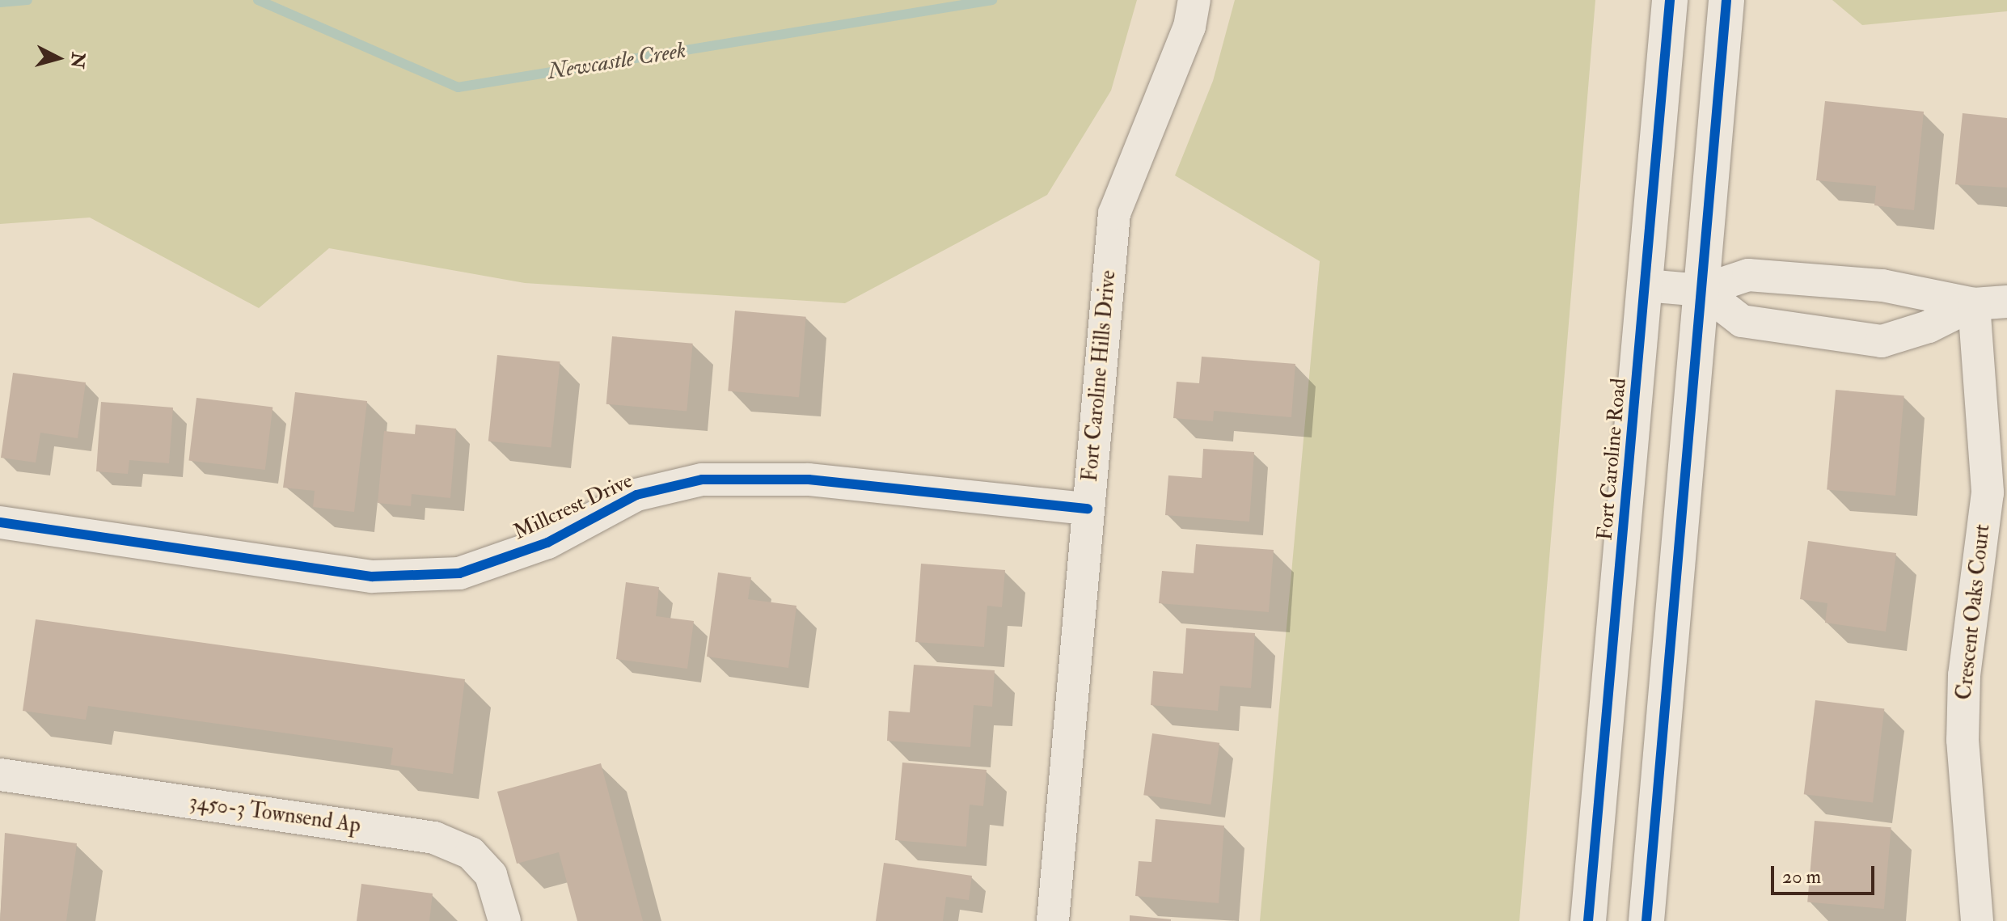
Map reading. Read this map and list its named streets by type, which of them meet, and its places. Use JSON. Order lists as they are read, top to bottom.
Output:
{
  "streets": {
    "street": [
      "Fort Caroline Hills Drive",
      "Fort Caroline Road",
      "Millcrest Drive",
      "Crescent Oaks Court",
      "3450-3 Townsend Ap"
    ]
  },
  "crossings": [
    ["Fort Caroline Hills Drive", "Millcrest Drive"]
  ],
  "water": ["Newcastle Creek"],
  "scale_bar": "20 m",
  "north": "right"
}
